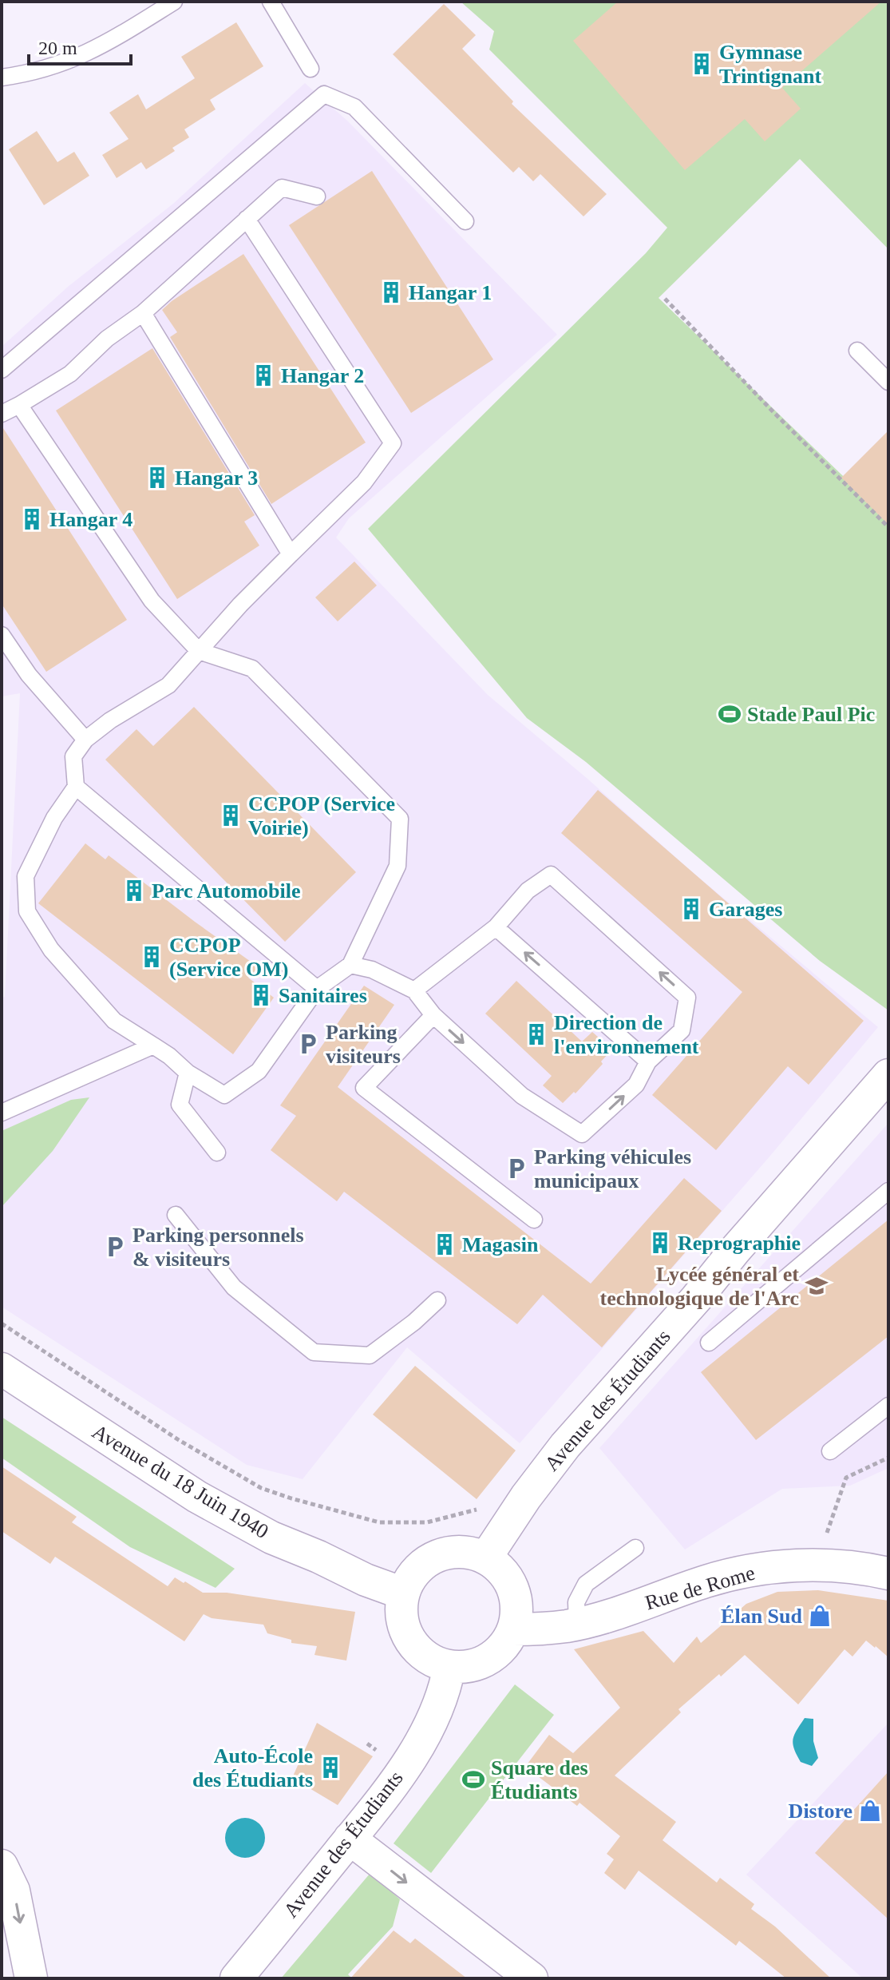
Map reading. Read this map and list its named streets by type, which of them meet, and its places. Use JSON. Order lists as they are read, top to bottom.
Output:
{
  "streets": {
    "street": ["Avenue des Étudiants", "Avenue du 18 Juin 1940", "Rue de Rome"]
  },
  "crossings": [
    ["Avenue des Étudiants", "Avenue du 18 Juin 1940"],
    ["Avenue des Étudiants", "Rue de Rome"],
    ["Avenue du 18 Juin 1940", "Rue de Rome"]
  ],
  "places": {
    "building": [
      "Gymnase Trintignant",
      "Hangar 1",
      "Hangar 2",
      "Hangar 3",
      "Hangar 4",
      "CCPOP (Service Voirie)",
      "Parc Automobile",
      "Garages",
      "CCPOP (Service OM)",
      "Sanitaires",
      "Direction de l'environnement",
      "Reprographie",
      "Magasin",
      "Auto-École des Étudiants"
    ],
    "sports": ["Stade Paul Pic", "Square des Étudiants"],
    "parking": ["Parking visiteurs", "Parking véhicules municipaux", "Parking personnels & visiteurs"],
    "school or university": ["Lycée général et technologique de l'Arc"],
    "shop": ["Élan Sud", "Distore"]
  },
  "scale_bar": "20 m"
}
